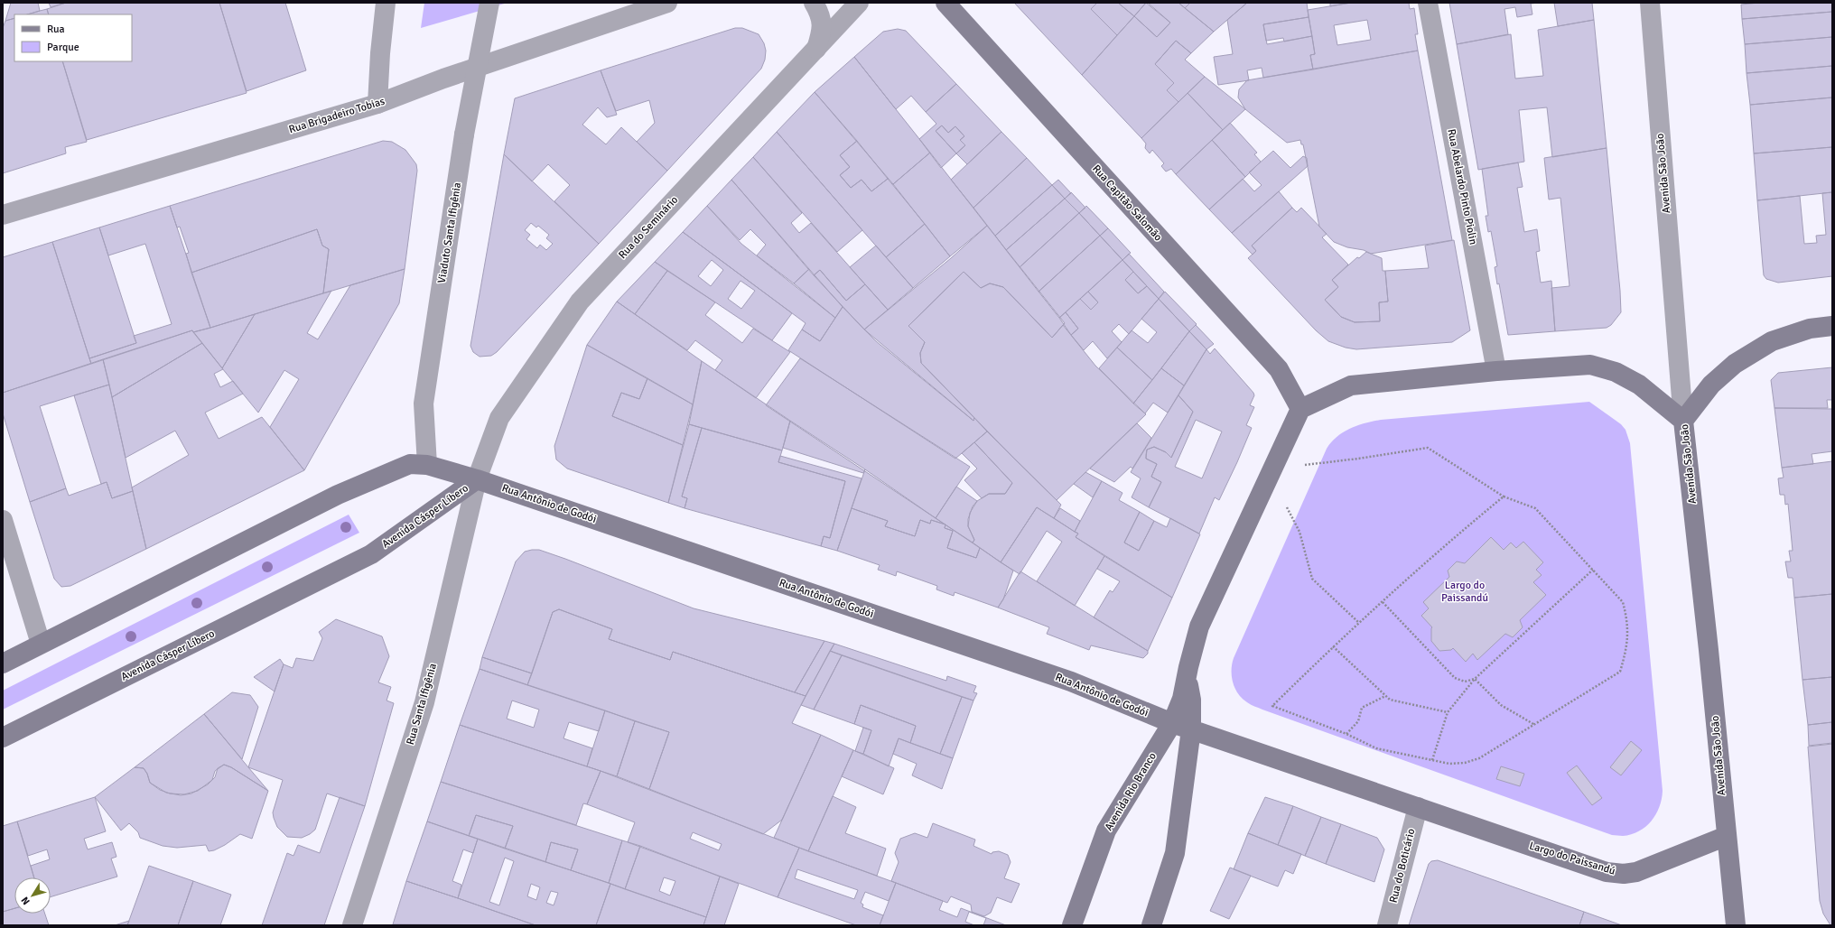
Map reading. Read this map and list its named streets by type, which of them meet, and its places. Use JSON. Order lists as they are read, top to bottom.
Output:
{
  "streets": {
    "main road": [
      "Avenida São João",
      "Rua Capitão Salomão",
      "Rua Antônio de Godói",
      "Avenida Cásper Líbero",
      "Avenida Rio Branco",
      "Largo do Paissandú"
    ],
    "street": [
      "Rua Brigadeiro Tobias",
      "Rua Abelardo Pinto Piolin",
      "Rua do Seminário",
      "Viaduto Santa Ifigênia",
      "Rua Santa Ifigênia",
      "Rua do Boticário"
    ]
  },
  "crossings": [
    ["Avenida São João", "Largo do Paissandú"],
    ["Rua do Seminário", "Rua Antônio de Godói"],
    ["Rua do Seminário", "Avenida Cásper Líbero"],
    ["Rua do Seminário", "Rua Santa Ifigênia"],
    ["Viaduto Santa Ifigênia", "Avenida Cásper Líbero"],
    ["Rua Antônio de Godói", "Avenida Cásper Líbero"],
    ["Rua Antônio de Godói", "Rua Santa Ifigênia"],
    ["Rua Antônio de Godói", "Avenida Rio Branco"],
    ["Rua Antônio de Godói", "Largo do Paissandú"],
    ["Avenida Cásper Líbero", "Rua Santa Ifigênia"],
    ["Avenida Rio Branco", "Largo do Paissandú"],
    ["Largo do Paissandú", "Rua do Boticário"]
  ],
  "parks": ["Largo do Paissandú"],
  "legend": ["Rua", "Parque"],
  "north": "bottom left"
}
